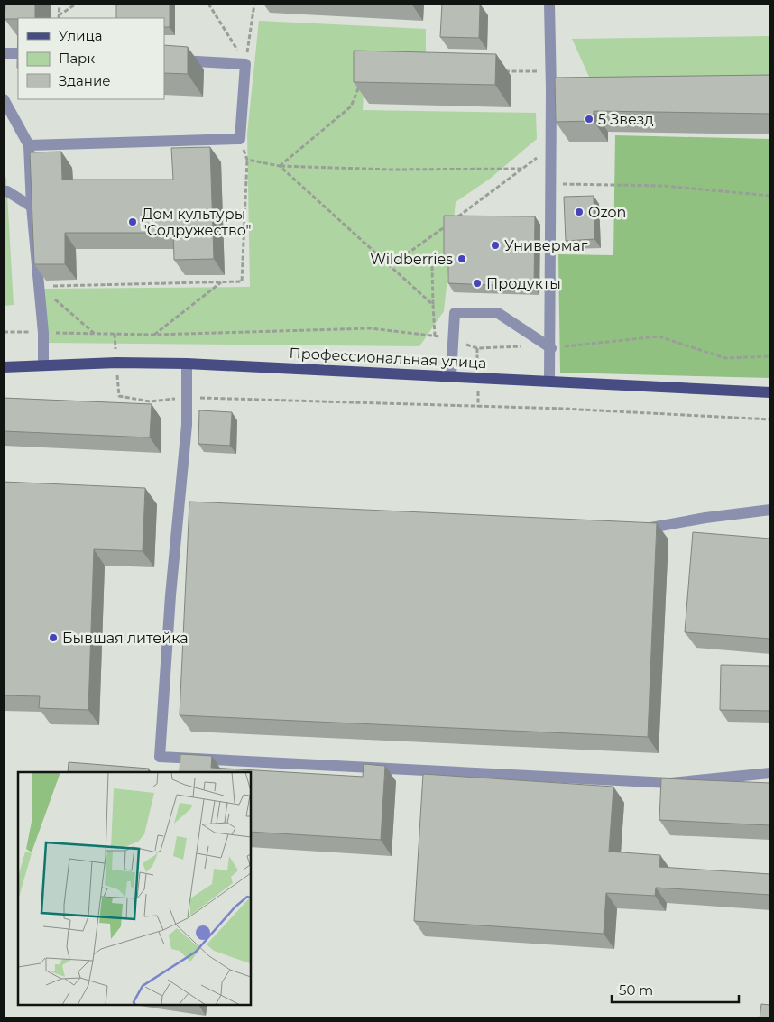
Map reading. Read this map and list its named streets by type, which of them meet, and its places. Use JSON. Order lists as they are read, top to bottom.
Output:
{
  "streets": {
    "main road": ["Профессиональная улица"]
  },
  "places": [
    "5 Звезд",
    "Ozon",
    "Дом культуры \"Содружество\"",
    "Универмаг",
    "Wildberries",
    "Продукты",
    "Бывшая литейка"
  ],
  "legend": ["Улица", "Парк", "Здание"],
  "scale_bar": "50 m"
}
